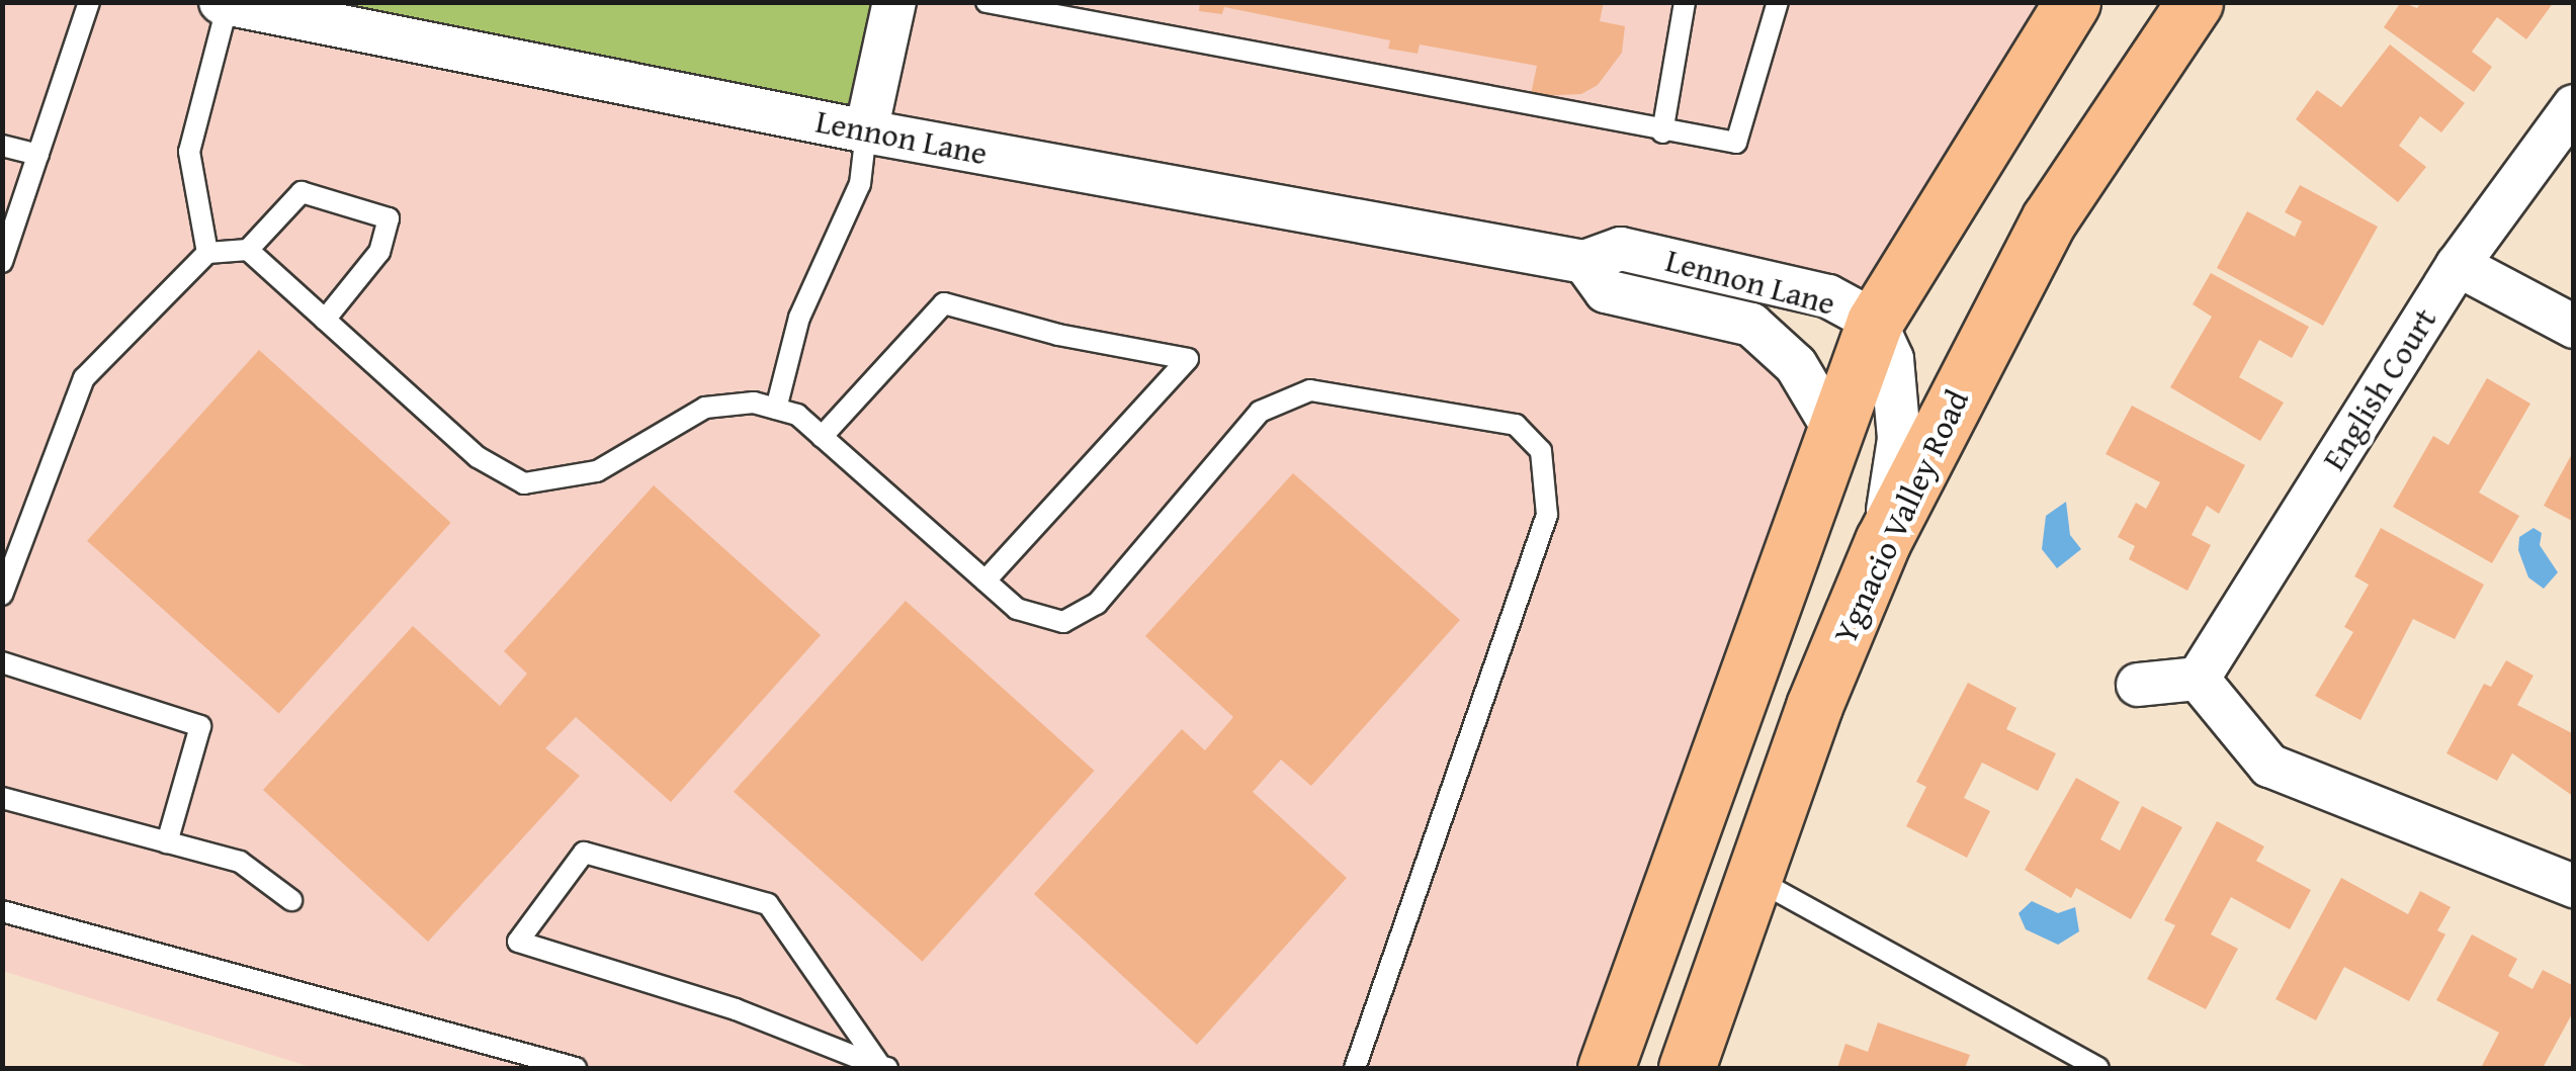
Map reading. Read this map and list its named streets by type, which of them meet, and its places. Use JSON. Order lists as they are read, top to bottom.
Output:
{
  "streets": {
    "highway": ["Ygnacio Valley Road"],
    "street": ["Lennon Lane", "English Court"]
  },
  "crossings": [
    ["Lennon Lane", "Ygnacio Valley Road"]
  ]
}
